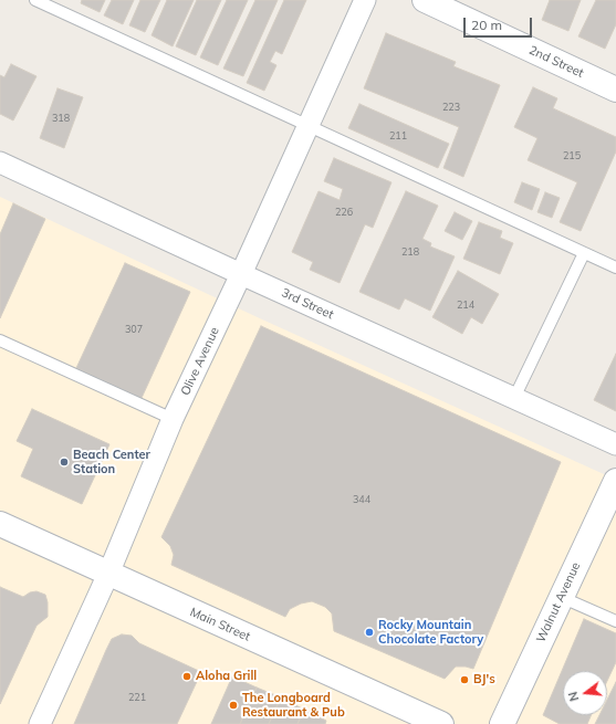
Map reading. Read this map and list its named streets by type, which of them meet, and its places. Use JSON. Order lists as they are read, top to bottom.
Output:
{
  "streets": {
    "street": [
      "2nd Street",
      "3rd Street",
      "Olive Avenue",
      "Walnut Avenue",
      "Main Street"
    ]
  },
  "crossings": [
    ["3rd Street", "Olive Avenue"],
    ["Olive Avenue", "Main Street"]
  ],
  "places": [
    "Beach Center Station",
    "Rocky Mountain Chocolate Factory",
    "Aloha Grill",
    "BJ's",
    "The Longboard Restaurant & Pub"
  ],
  "house_numbers": [
    "223",
    "318",
    "211",
    "215",
    "226",
    "218",
    "214",
    "307",
    "344",
    "221"
  ],
  "scale_bar": "20 m",
  "north": "left"
}
